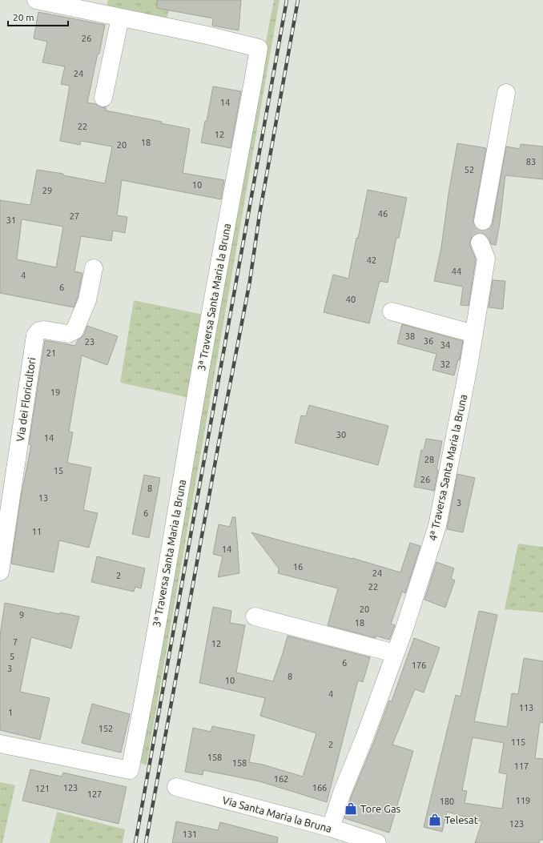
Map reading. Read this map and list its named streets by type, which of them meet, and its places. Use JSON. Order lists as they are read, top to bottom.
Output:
{
  "streets": {
    "street": [
      "3ª Traversa Santa Maria la Bruna",
      "Via dei Floricultori",
      "4ª Traversa Santa Maria la Bruna",
      "Via Santa Maria la Bruna"
    ]
  },
  "crossings": [
    ["4ª Traversa Santa Maria la Bruna", "Via Santa Maria la Bruna"]
  ],
  "places": {
    "shop": ["Tore Gas", "Telesat"]
  },
  "house_numbers": [
    "26",
    "24",
    "14",
    "22",
    "12",
    "18",
    "20",
    "83",
    "52",
    "10",
    "29",
    "46",
    "27",
    "31",
    "42",
    "44",
    "4",
    "6",
    "40",
    "38",
    "36",
    "23",
    "34",
    "21",
    "32",
    "19",
    "30",
    "14",
    "28",
    "15",
    "26",
    "8",
    "13",
    "3",
    "6",
    "11",
    "14",
    "16",
    "24",
    "2",
    "22",
    "20",
    "9",
    "18",
    "7",
    "12",
    "5",
    "6",
    "176",
    "3",
    "8",
    "10",
    "4",
    "113",
    "1",
    "152",
    "115",
    "2",
    "158",
    "158",
    "117",
    "162",
    "123",
    "166",
    "121",
    "127",
    "119",
    "180",
    "123",
    "131"
  ],
  "scale_bar": "20 m"
}
